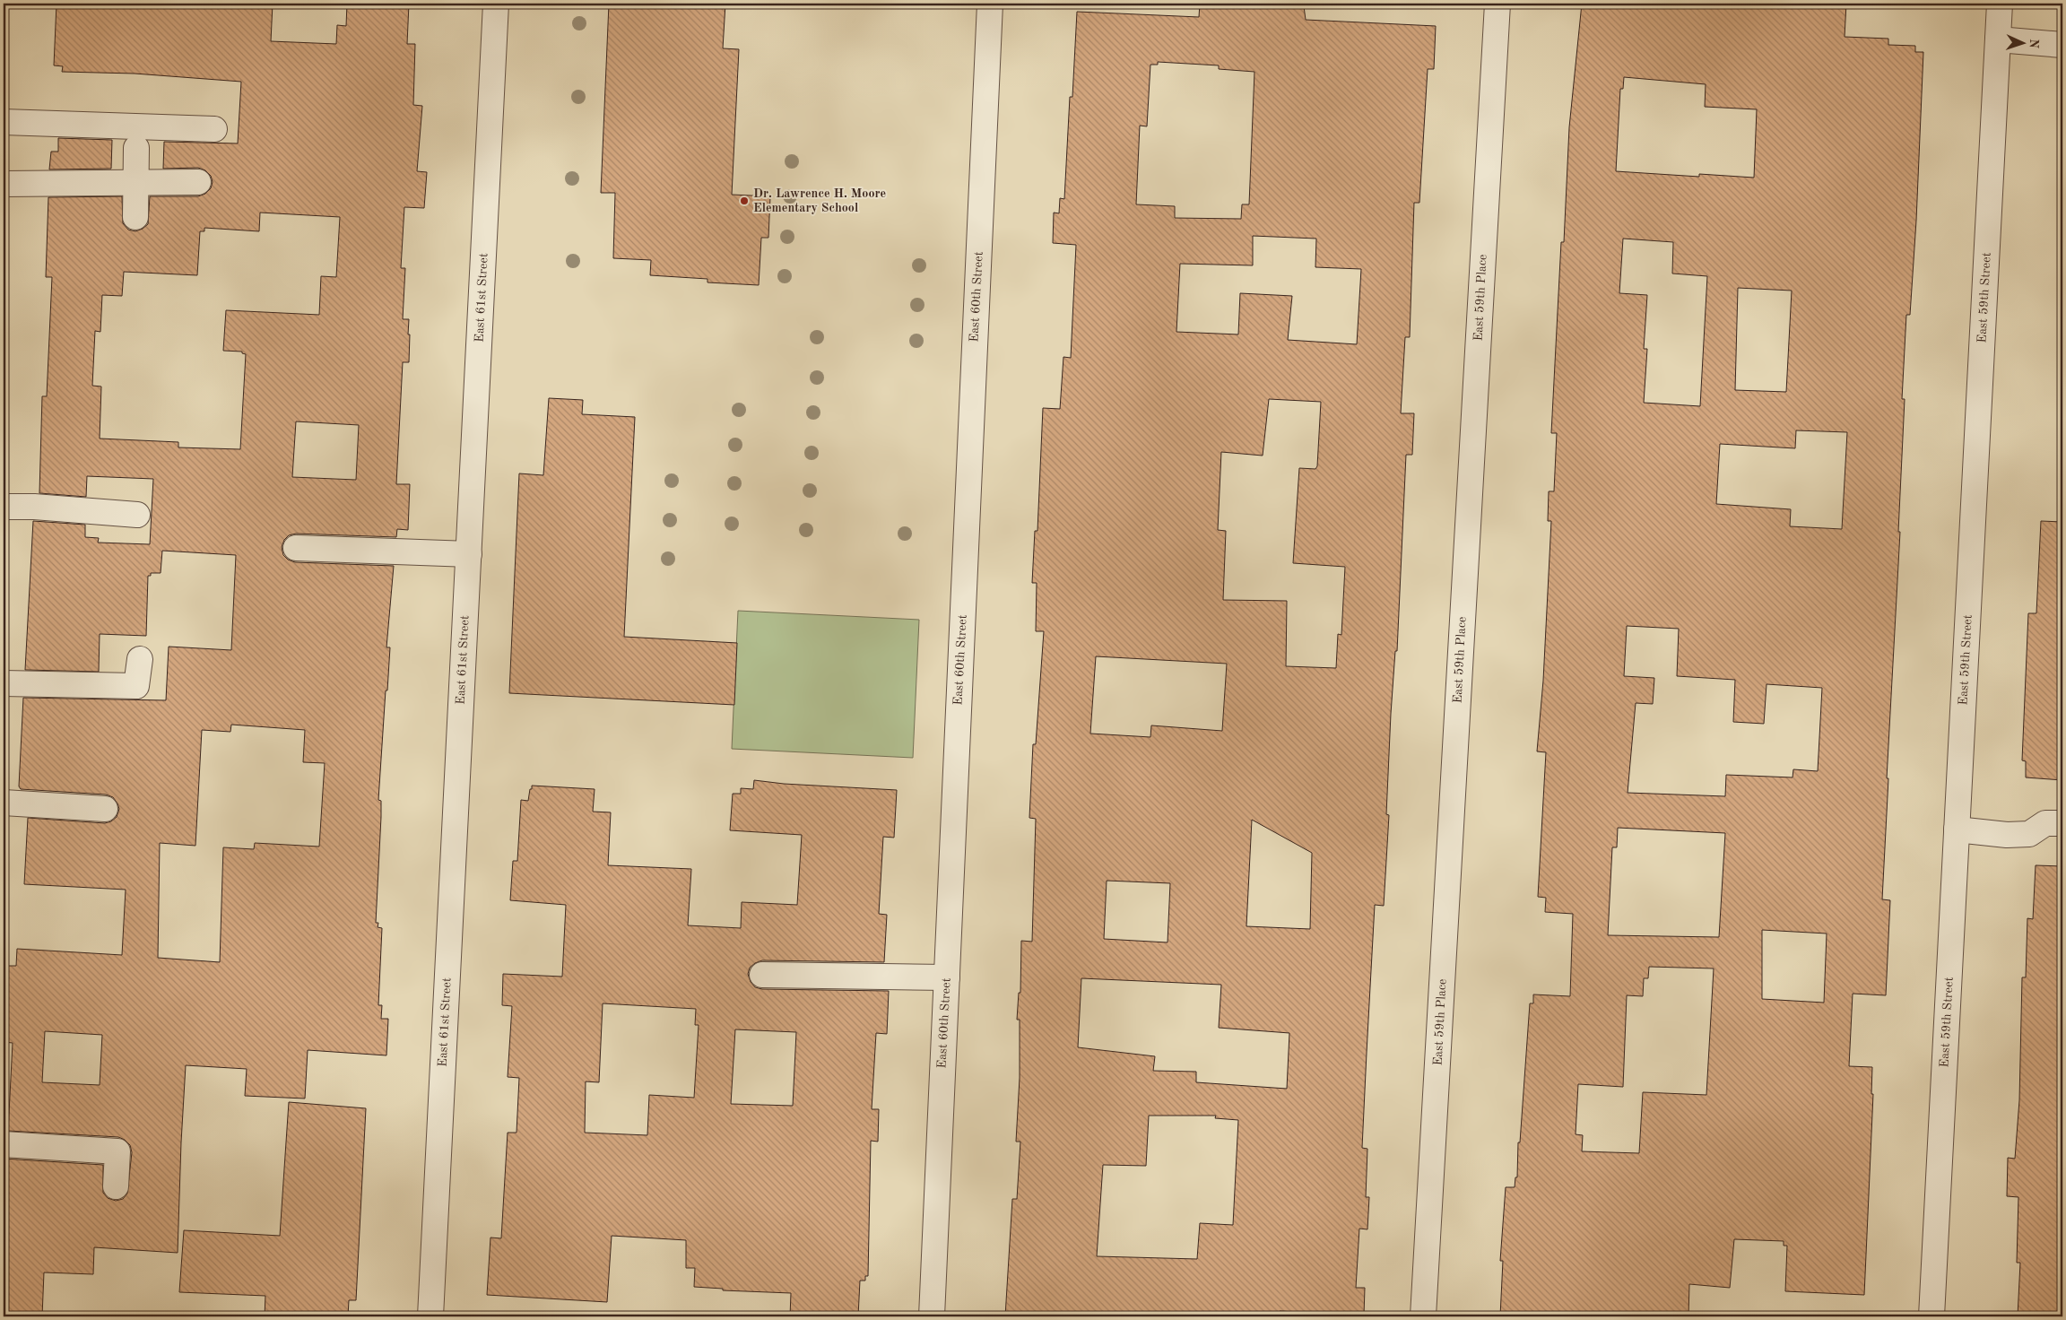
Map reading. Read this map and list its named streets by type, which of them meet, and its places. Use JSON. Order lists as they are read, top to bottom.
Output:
{
  "streets": {
    "street": [
      "East 60th Street",
      "East 61st Street",
      "East 59th Place",
      "East 59th Street"
    ]
  },
  "places": ["Dr. Lawrence H. Moore Elementary School"],
  "north": "right"
}
